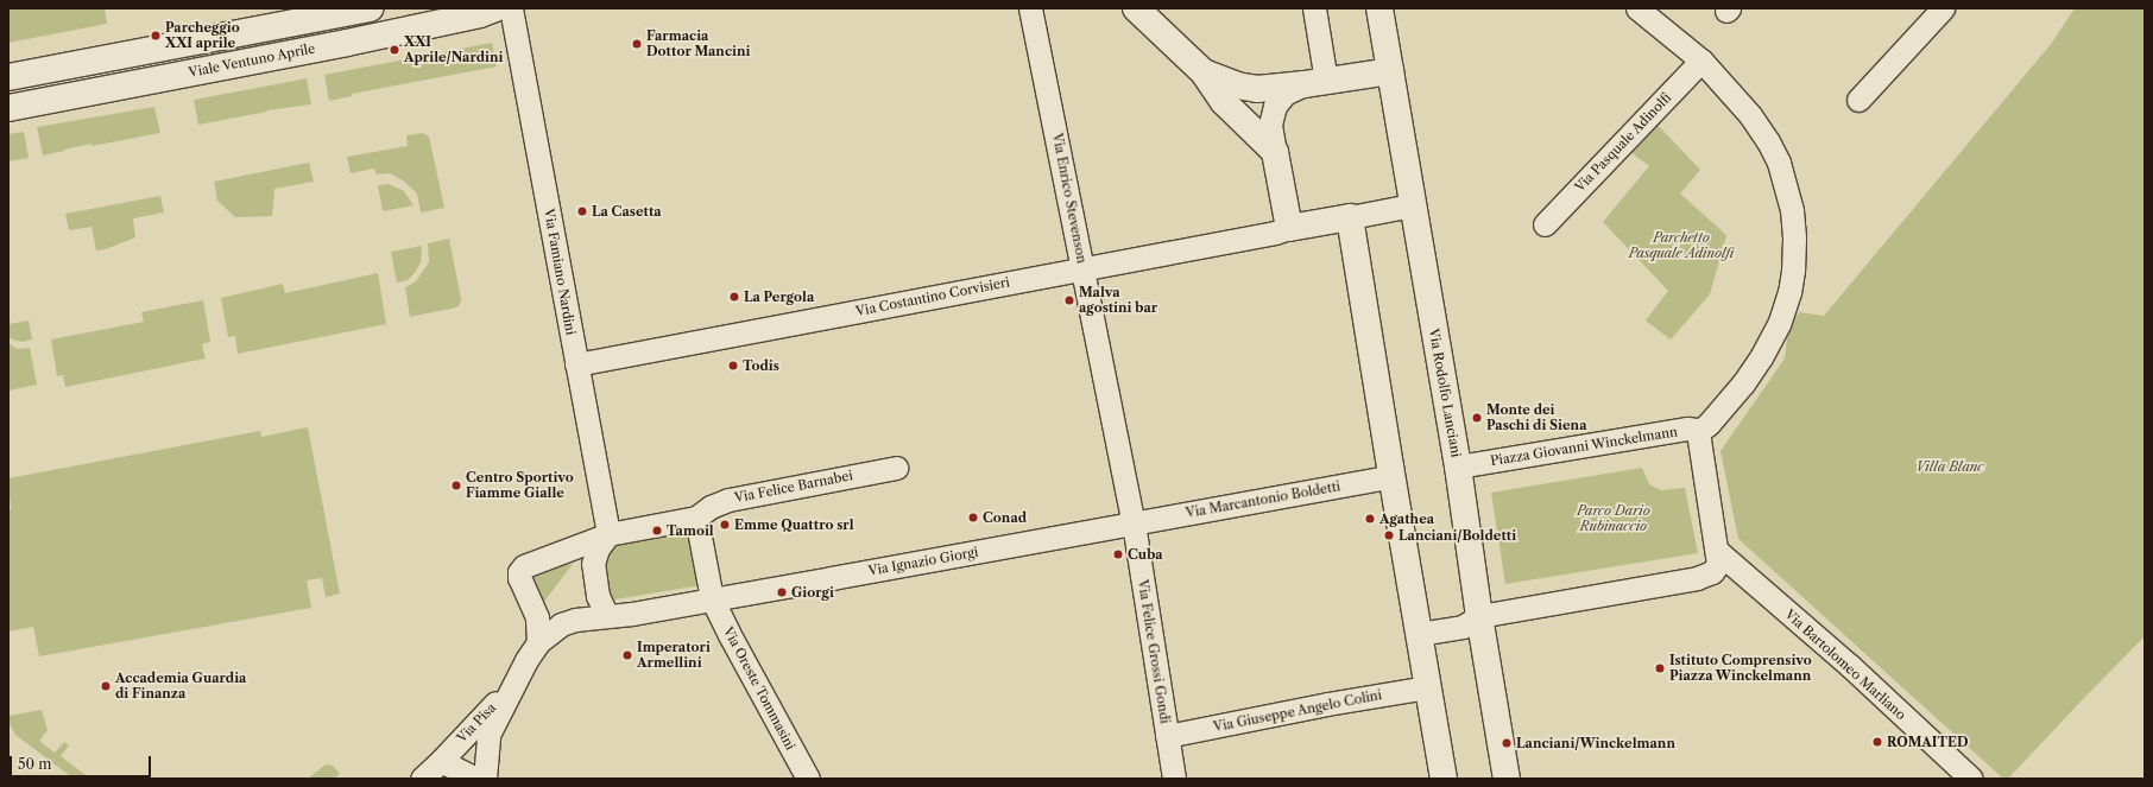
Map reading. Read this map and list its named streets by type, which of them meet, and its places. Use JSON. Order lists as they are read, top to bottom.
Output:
{
  "streets": {
    "street": [
      "Viale Ventuno Aprile",
      "Via Pasquale Adinolfi",
      "Via Enrico Stevenson",
      "Via Famiano Nardini",
      "Via Costantino Corvisieri",
      "Via Rodolfo Lanciani",
      "Piazza Giovanni Winckelmann",
      "Via Felice Barnabei",
      "Via Marcantonio Boldetti",
      "Via Ignazio Giorgi",
      "Via Felice Grossi Gondi",
      "Via Bartolomeo Marliano",
      "Via Oreste Tommasini",
      "Via Giuseppe Angelo Colini",
      "Via Pisa"
    ]
  },
  "crossings": [
    ["Via Enrico Stevenson", "Via Costantino Corvisieri"],
    ["Via Enrico Stevenson", "Via Marcantonio Boldetti"],
    ["Via Enrico Stevenson", "Via Ignazio Giorgi"],
    ["Via Enrico Stevenson", "Via Felice Grossi Gondi"],
    ["Via Famiano Nardini", "Via Costantino Corvisieri"],
    ["Via Rodolfo Lanciani", "Piazza Giovanni Winckelmann"],
    ["Via Felice Barnabei", "Via Oreste Tommasini"],
    ["Via Marcantonio Boldetti", "Via Ignazio Giorgi"],
    ["Via Marcantonio Boldetti", "Via Felice Grossi Gondi"],
    ["Via Ignazio Giorgi", "Via Felice Grossi Gondi"],
    ["Via Ignazio Giorgi", "Via Oreste Tommasini"],
    ["Via Felice Grossi Gondi", "Via Giuseppe Angelo Colini"]
  ],
  "parks": ["Parchetto Pasquale Adinolfi", "Villa Blanc", "Parco Dario Rubinaccio"],
  "places": [
    "Parcheggio XXI aprile",
    "Farmacia Dottor Mancini",
    "XXI Aprile/Nardini",
    "La Casetta",
    "La Pergola",
    "Malva agostini bar",
    "Todis",
    "Monte dei Paschi di Siena",
    "Centro Sportivo Fiamme Gialle",
    "Conad",
    "Agathea",
    "Emme Quattro srl",
    "Tamoil",
    "Lanciani/Boldetti",
    "Cuba",
    "Giorgi",
    "Imperatori Armellini",
    "Istituto Comprensivo Piazza Winckelmann",
    "Accademia Guardia di Finanza",
    "ROMAITED",
    "Lanciani/Winckelmann"
  ],
  "scale_bar": "50 m"
}
